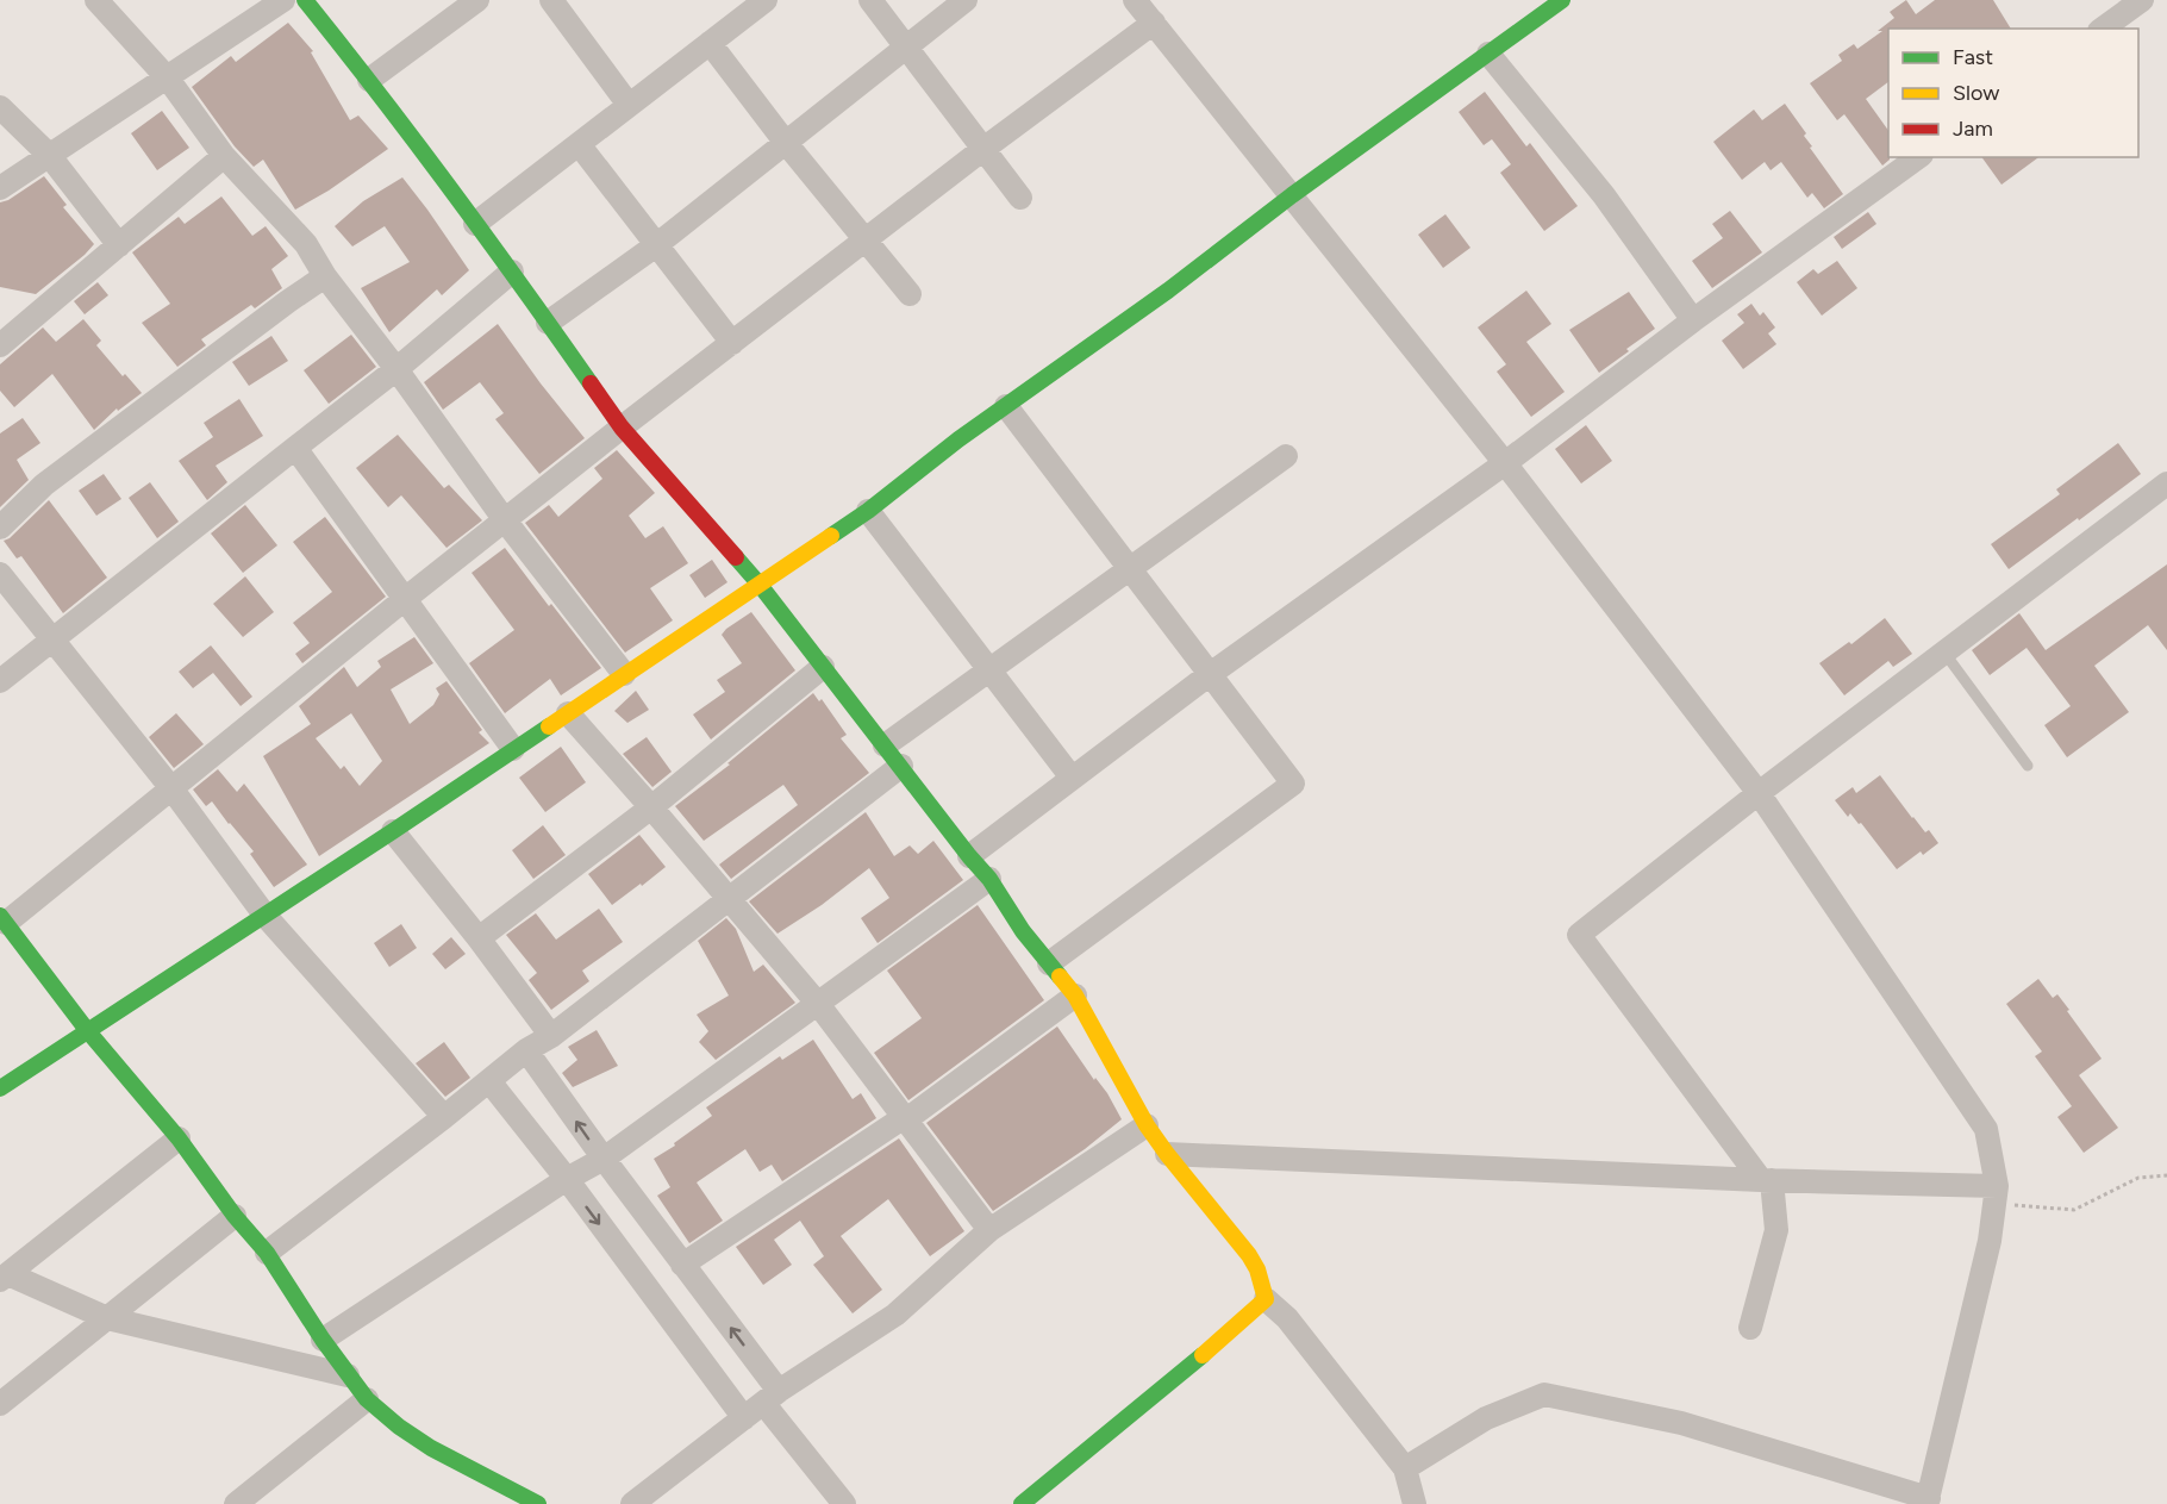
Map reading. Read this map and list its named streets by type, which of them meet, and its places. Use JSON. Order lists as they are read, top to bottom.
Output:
{
  "legend": ["Fast", "Slow", "Jam"]
}
